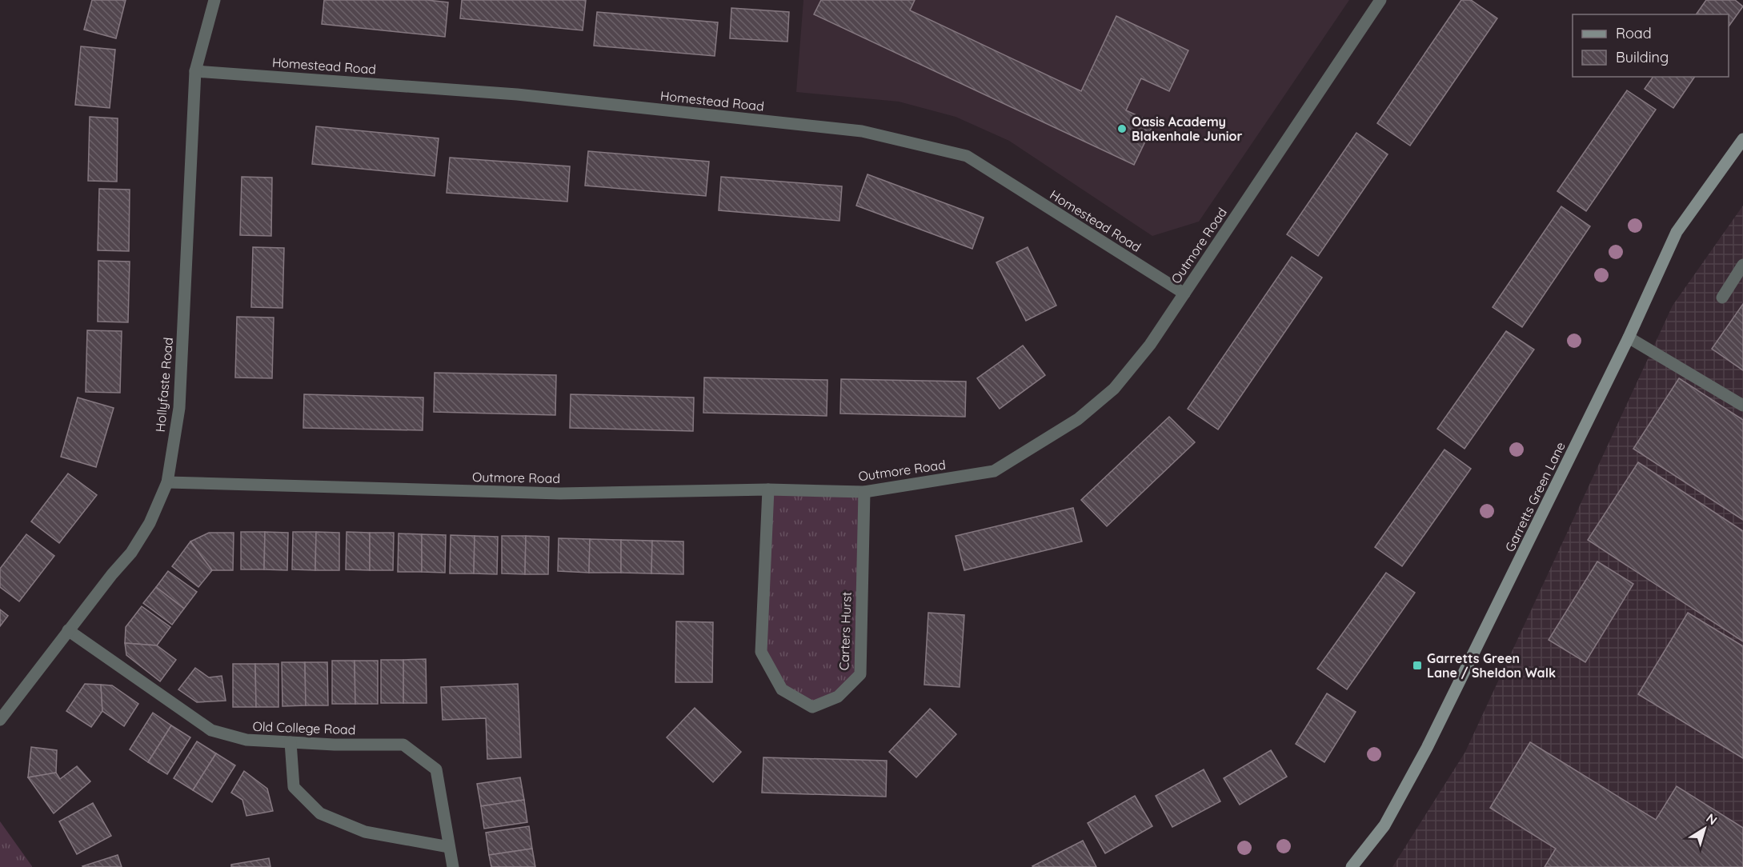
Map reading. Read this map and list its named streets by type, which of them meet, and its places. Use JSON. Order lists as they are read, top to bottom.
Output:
{
  "streets": {
    "street": [
      "Homestead Road",
      "Outmore Road",
      "Hollyfaste Road",
      "Garretts Green Lane",
      "Carters Hurst",
      "Old College Road"
    ]
  },
  "crossings": [
    ["Homestead Road", "Outmore Road"],
    ["Homestead Road", "Hollyfaste Road"],
    ["Outmore Road", "Hollyfaste Road"],
    ["Outmore Road", "Carters Hurst"],
    ["Hollyfaste Road", "Old College Road"]
  ],
  "places": {
    "other": ["Oasis Academy Blakenhale Junior"],
    "transit": ["Garretts Green Lane / Sheldon Walk"]
  },
  "legend": ["Road", "Building"],
  "north": "top right"
}
